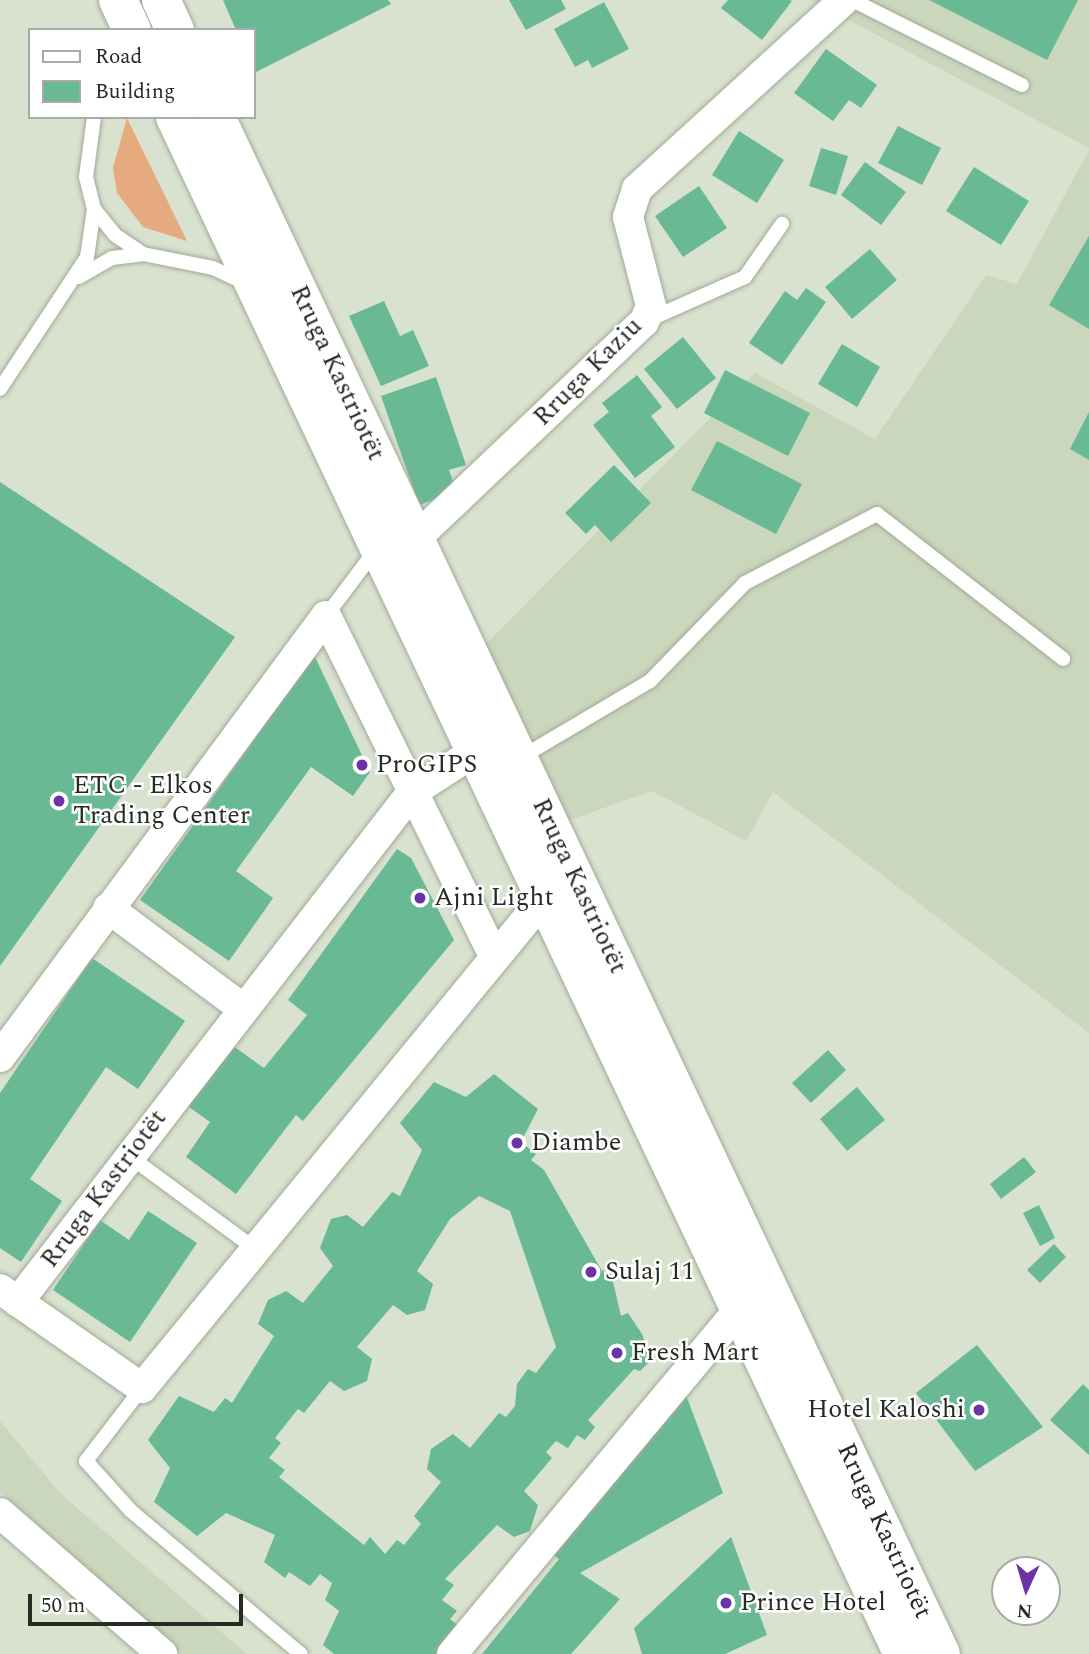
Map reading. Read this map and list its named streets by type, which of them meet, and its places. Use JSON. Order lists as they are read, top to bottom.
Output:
{
  "streets": {
    "main road": ["Rruga Kastriotët"],
    "street": ["Rruga Kaziu"]
  },
  "crossings": [
    ["Rruga Kaziu", "Rruga Kastriotët"]
  ],
  "places": [
    "ProGIPS",
    "ETC - Elkos Trading Center",
    "Ajni Light",
    "Diambe",
    "Sulaj 11",
    "Fresh Mart",
    "Hotel Kaloshi",
    "Prince Hotel"
  ],
  "legend": ["Road", "Building"],
  "scale_bar": "50 m",
  "north": "bottom"
}
